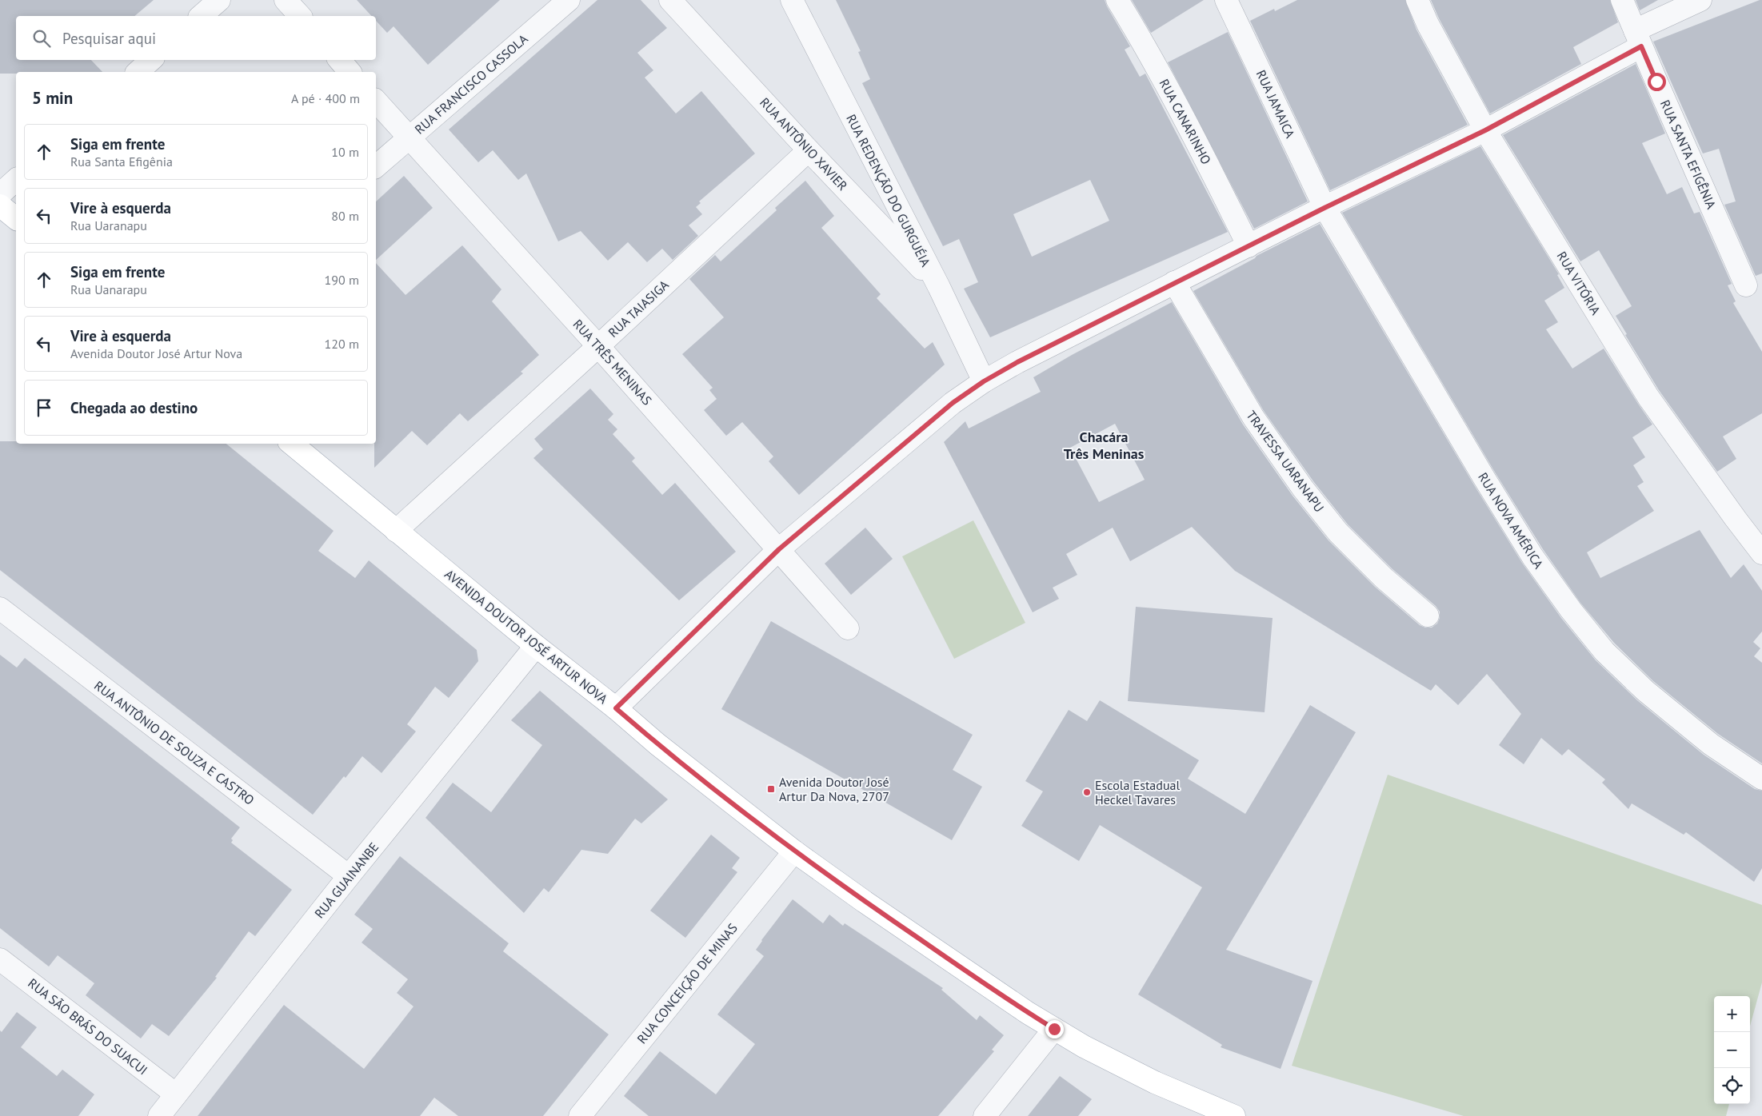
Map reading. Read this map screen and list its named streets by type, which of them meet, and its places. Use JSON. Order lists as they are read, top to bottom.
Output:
{
  "streets": {
    "main road": ["AVENIDA DOUTOR JOSÉ ARTUR NOVA"],
    "street": [
      "RUA FRANCISCO CASSOLA",
      "RUA JAMAICA",
      "RUA CANARINHO",
      "RUA ANTÔNIO XAVIER",
      "RUA SANTA EFIGÊNIA",
      "RUA REDENÇÃO DO GURGUÉIA",
      "RUA VITÓRIA",
      "RUA TAIASIGA",
      "RUA TRÊS MENINAS",
      "TRAVESSA UARANAPU",
      "RUA NOVA AMÉRICA",
      "RUA ANTÔNIO DE SOUZA E CASTRO",
      "RUA GUAINANBE",
      "RUA CONCEIÇÃO DE MINAS",
      "RUA SÃO BRÁS DO SUACUI"
    ]
  },
  "crossings": [
    ["RUA FRANCISCO CASSOLA", "RUA TRÊS MENINAS"],
    ["RUA JAMAICA", "RUA NOVA AMÉRICA"],
    ["RUA ANTÔNIO XAVIER", "RUA REDENÇÃO DO GURGUÉIA"],
    ["RUA ANTÔNIO XAVIER", "RUA TAIASIGA"],
    ["RUA TAIASIGA", "RUA TRÊS MENINAS"],
    ["RUA TAIASIGA", "AVENIDA DOUTOR JOSÉ ARTUR NOVA"],
    ["AVENIDA DOUTOR JOSÉ ARTUR NOVA", "RUA GUAINANBE"],
    ["AVENIDA DOUTOR JOSÉ ARTUR NOVA", "RUA CONCEIÇÃO DE MINAS"],
    ["RUA ANTÔNIO DE SOUZA E CASTRO", "RUA GUAINANBE"],
    ["RUA GUAINANBE", "RUA SÃO BRÁS DO SUACUI"]
  ],
  "districts": ["Chacára Três Meninas"],
  "places": {
    "transit": ["Avenida Doutor José Artur Da Nova, 2707"],
    "other": ["Escola Estadual Heckel Tavares"]
  },
  "page": {
    "search": "Pesquisar aqui",
    "heading": ["5 min", "A pé · 400 m"],
    "list": [
      ["Siga em frente", "Rua Santa Efigênia", "10 m"],
      ["Vire à esquerda", "Rua Uaranapu", "80 m"],
      ["Siga em frente", "Rua Uanarapu", "190 m"],
      ["Vire à esquerda", "Avenida Doutor José Artur Nova", "120 m"],
      "Chegada ao destino"
    ],
    "map_buttons": ["+", "−"]
  }
}
